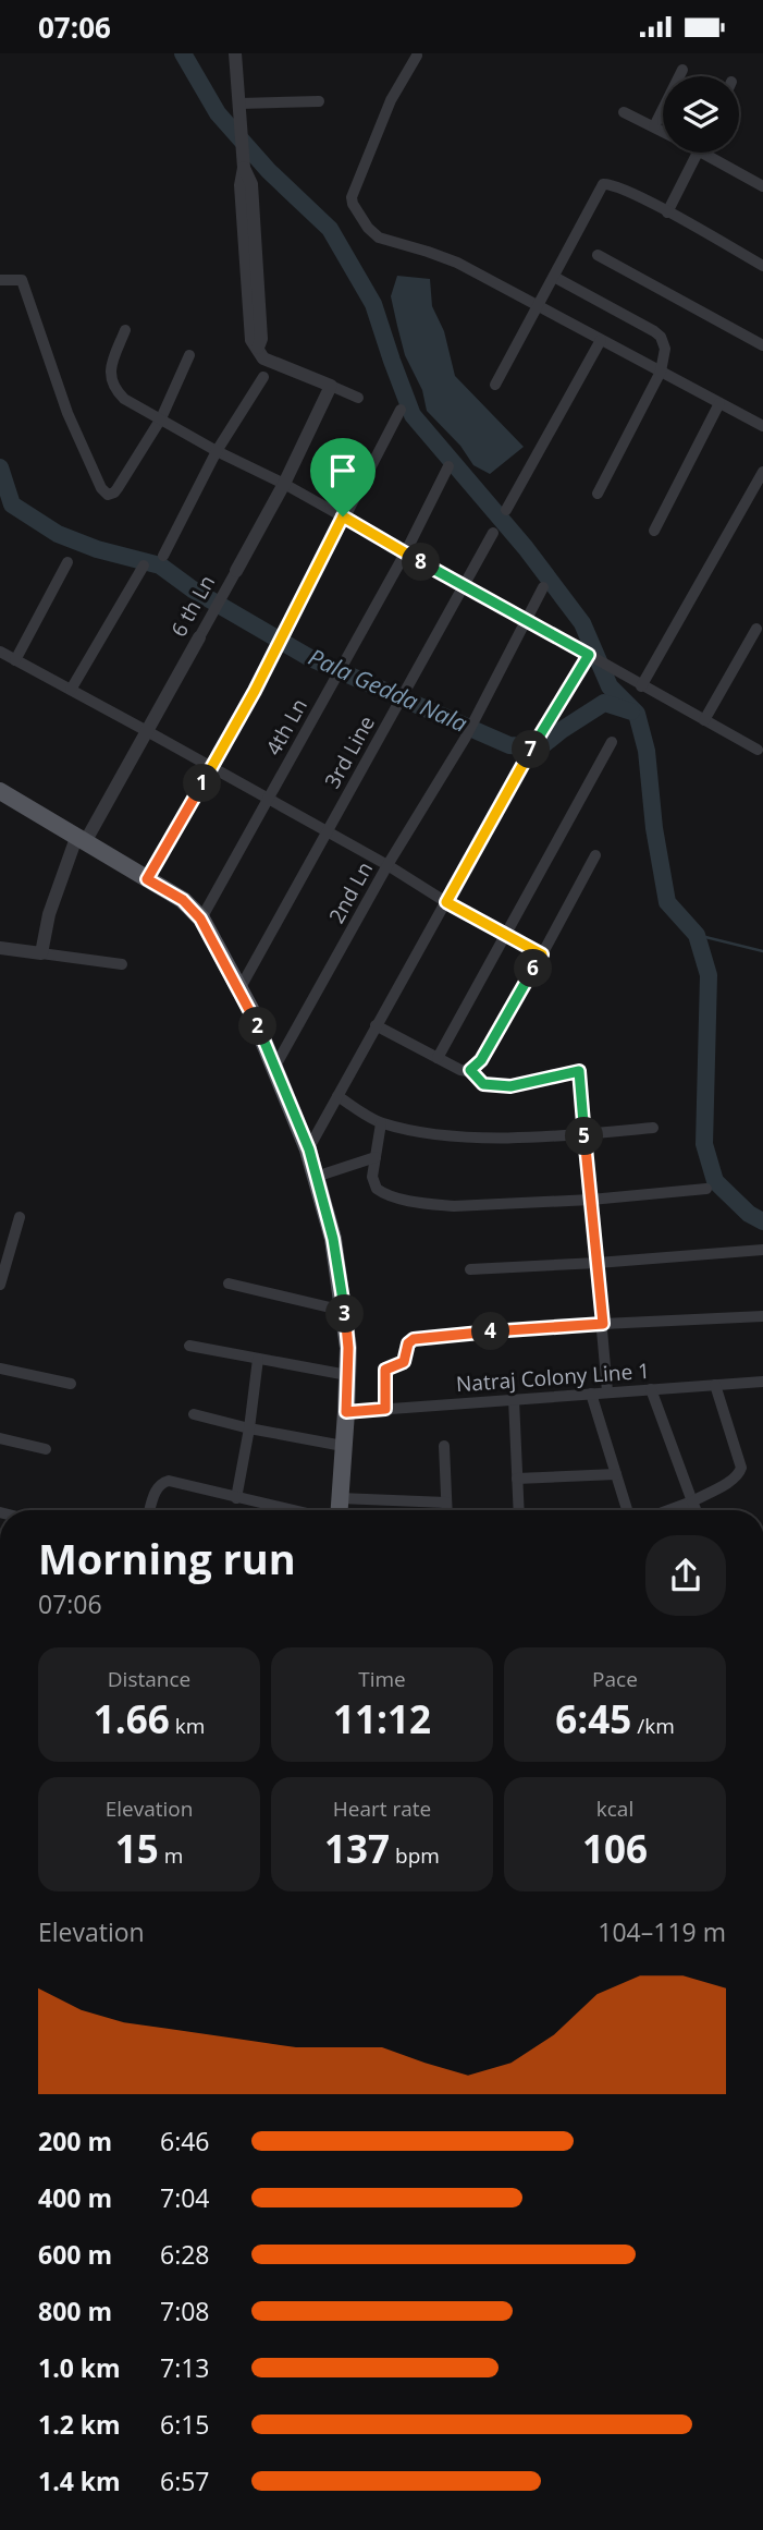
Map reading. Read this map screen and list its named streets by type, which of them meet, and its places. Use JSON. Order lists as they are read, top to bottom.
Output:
{
  "streets": {
    "street": [
      "6 th Ln",
      "4th Ln",
      "3rd Line",
      "2nd Ln",
      "Natraj Colony Line 1"
    ]
  },
  "water": ["Pala Gedda Nala"],
  "page": {
    "status": "07:06",
    "pins": [
      "8",
      "7",
      "1",
      "6",
      "2",
      "5",
      "3",
      "4"
    ],
    "heading": ["Morning run", "07:06"],
    "stats": [
      ["Distance", "1.66 km"],
      ["Time", "11:12"],
      ["Pace", "6:45 /km"],
      ["Elevation", "15 m"],
      ["Heart rate", "137 bpm"],
      ["kcal", "106"]
    ],
    "chart": ["Elevation", "104–119 m"],
    "list": [
      {
        "name": "200 m",
        "note": "6:46"
      },
      {
        "name": "400 m",
        "note": "7:04"
      },
      {
        "name": "600 m",
        "note": "6:28"
      },
      {
        "name": "800 m",
        "note": "7:08"
      },
      {
        "name": "1.0 km",
        "note": "7:13"
      },
      {
        "name": "1.2 km",
        "note": "6:15"
      },
      {
        "name": "1.4 km",
        "note": "6:57"
      }
    ]
  }
}
